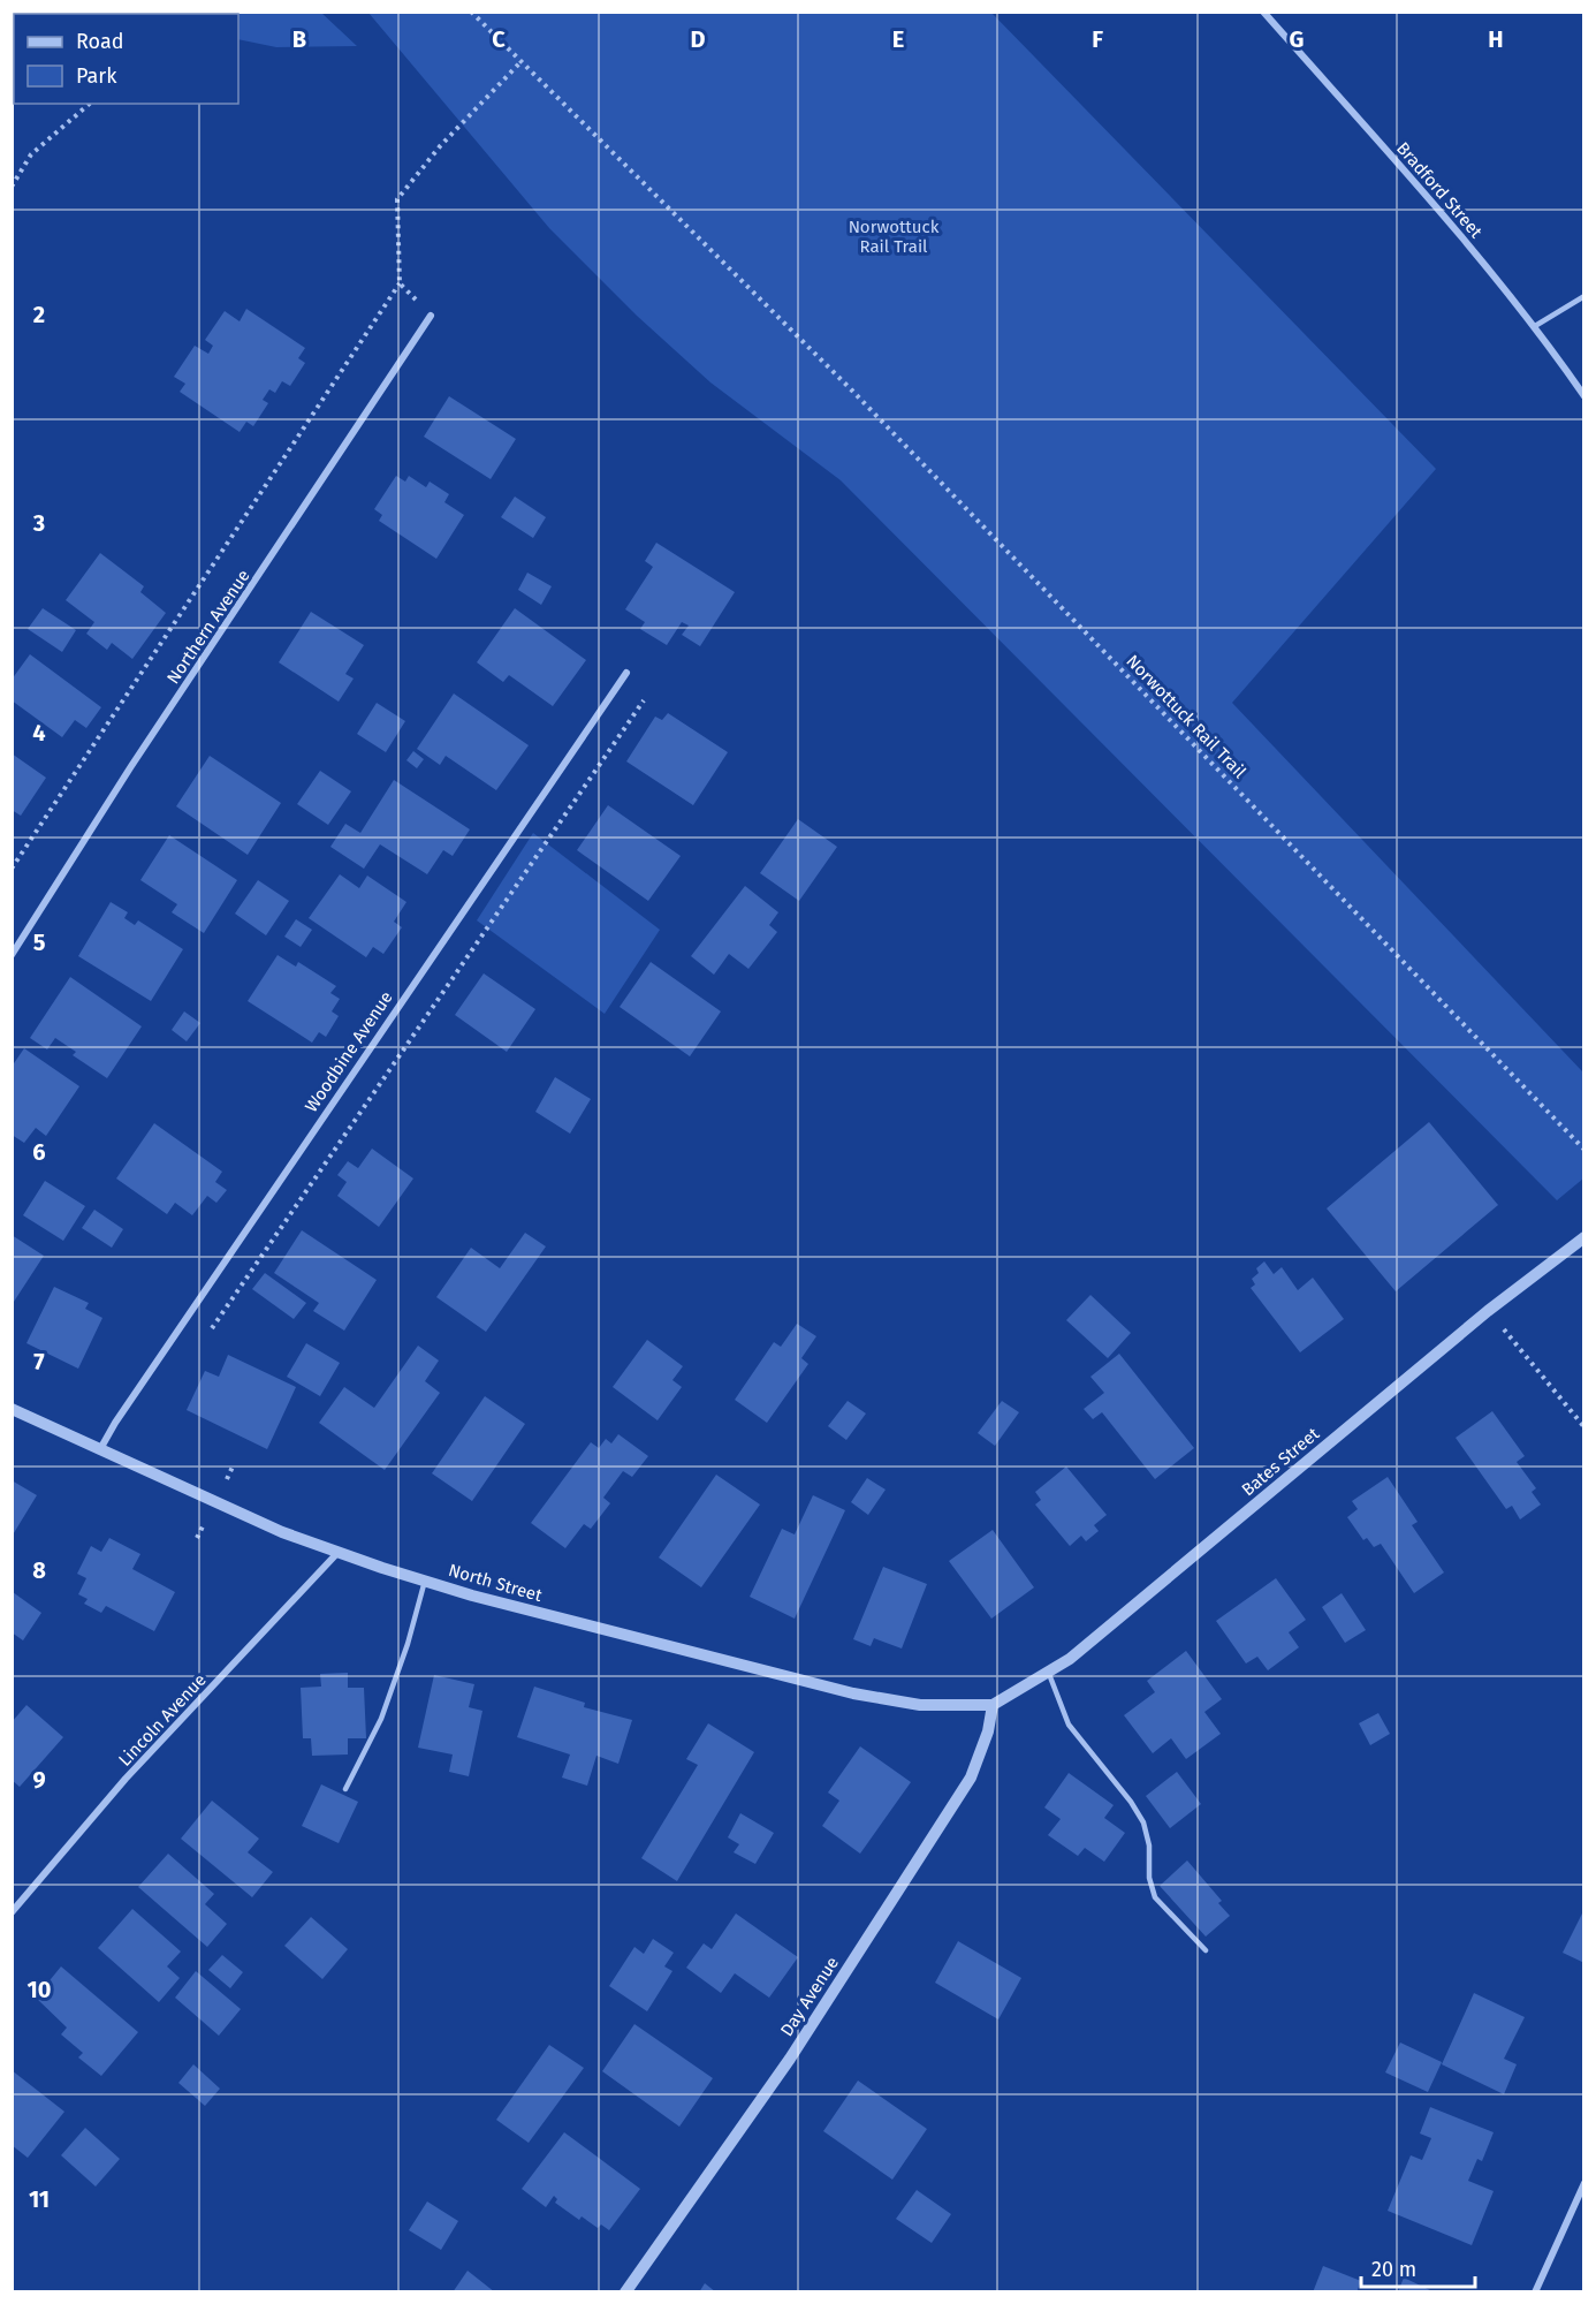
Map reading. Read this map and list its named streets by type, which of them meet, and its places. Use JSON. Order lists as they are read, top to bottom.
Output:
{
  "streets": {
    "street": [
      "Bradford Street",
      "Northern Avenue",
      "Woodbine Avenue",
      "Bates Street",
      "North Street",
      "Lincoln Avenue",
      "Day Avenue"
    ],
    "path": ["Norwottuck Rail Trail"]
  },
  "crossings": [
    ["Woodbine Avenue", "North Street"],
    ["Bates Street", "North Street"],
    ["Bates Street", "Day Avenue"],
    ["North Street", "Lincoln Avenue"],
    ["North Street", "Day Avenue"]
  ],
  "parks": ["Norwottuck Rail Trail"],
  "legend": ["Road", "Park"],
  "scale_bar": "20 m",
  "grid": {
    "columns": [
      "B",
      "C",
      "D",
      "E",
      "F",
      "G",
      "H"
    ],
    "rows": [
      "2",
      "3",
      "4",
      "5",
      "6",
      "7",
      "8",
      "9",
      "10",
      "11"
    ]
  }
}
